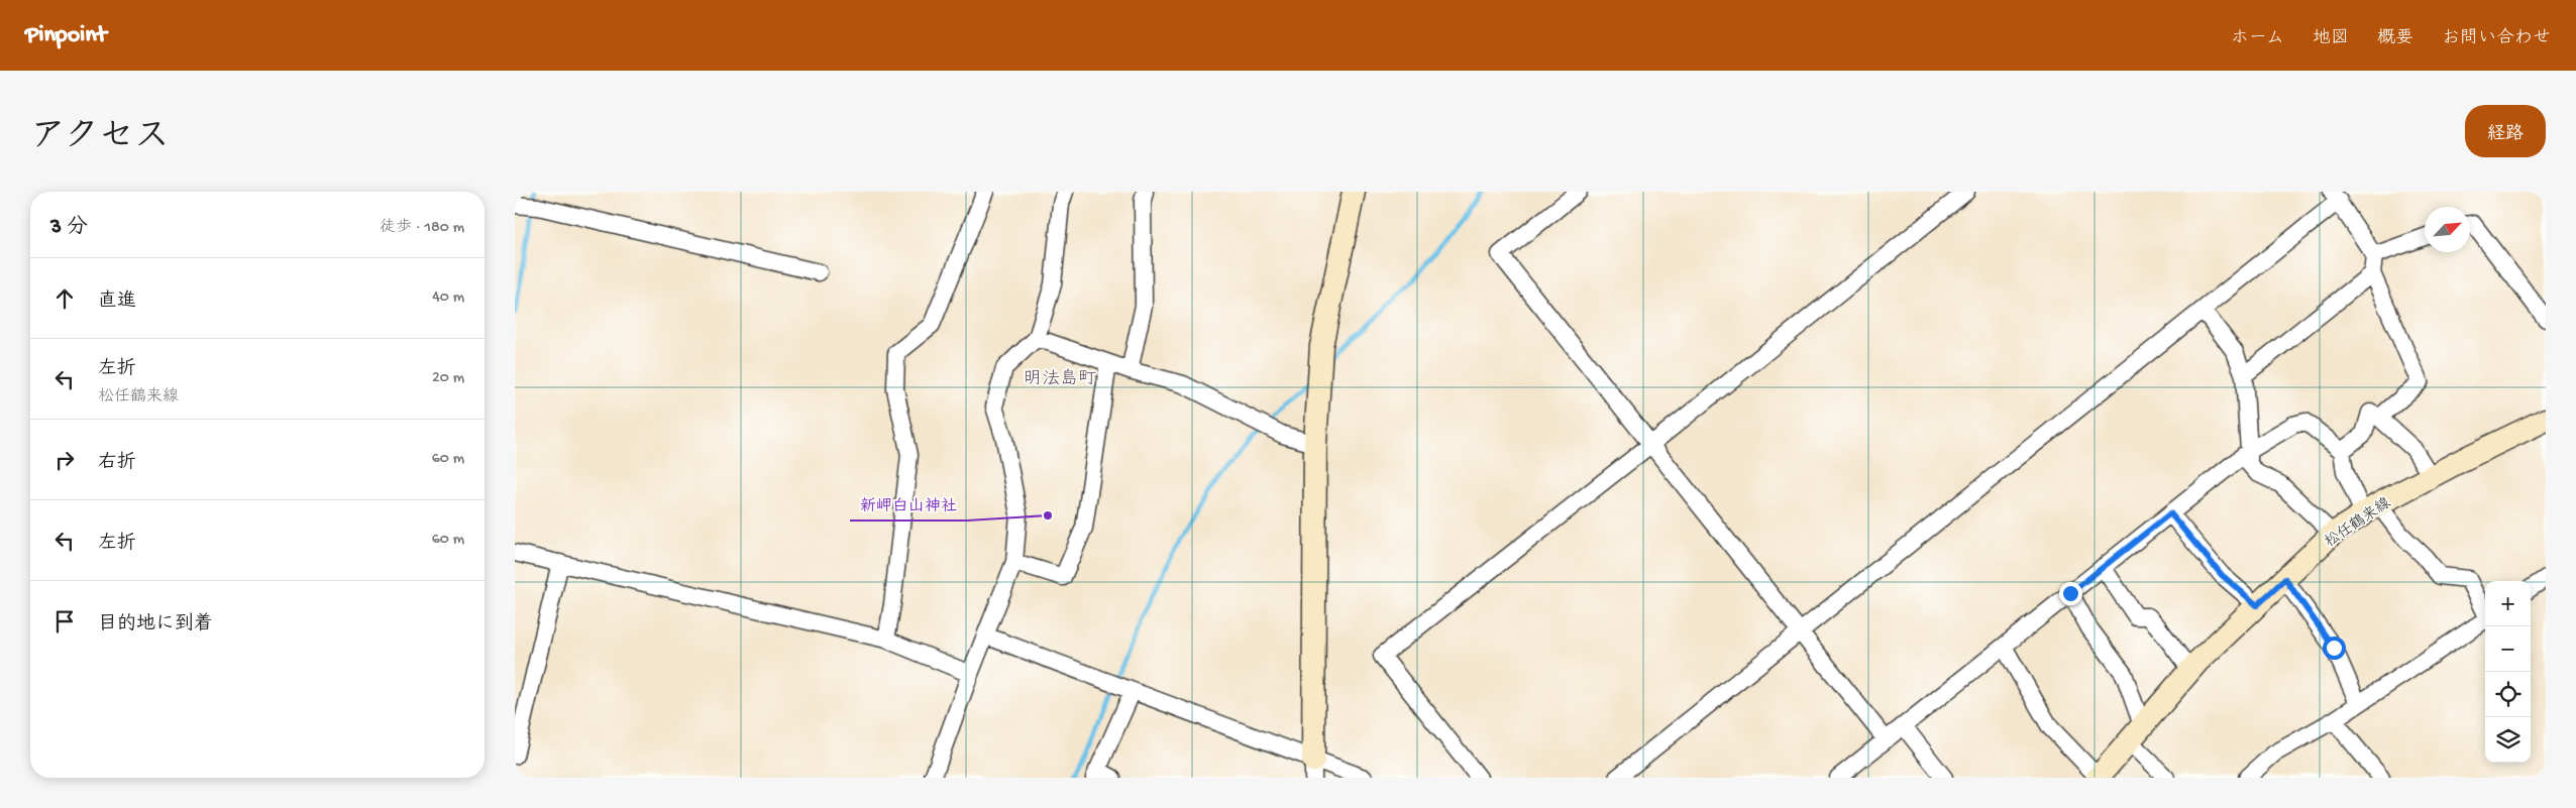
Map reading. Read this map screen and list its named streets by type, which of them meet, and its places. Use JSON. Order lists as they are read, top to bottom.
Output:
{
  "streets": {
    "street": ["松任鶴来線"]
  },
  "districts": ["明法島町"],
  "places": ["新岬白山神社"],
  "north": "top right",
  "page": {
    "header": "Pinpoint",
    "nav": [
      "ホーム",
      "地図",
      "概要",
      "お問い合わせ"
    ],
    "title": "アクセス",
    "buttons": "経路",
    "heading": ["3 分", "徒歩 · 180 m"],
    "list": [
      ["直進", "40 m"],
      ["左折", "松任鶴来線", "20 m"],
      ["右折", "60 m"],
      ["左折", "60 m"],
      "目的地に到着"
    ],
    "map_buttons": ["+", "−"]
  }
}
